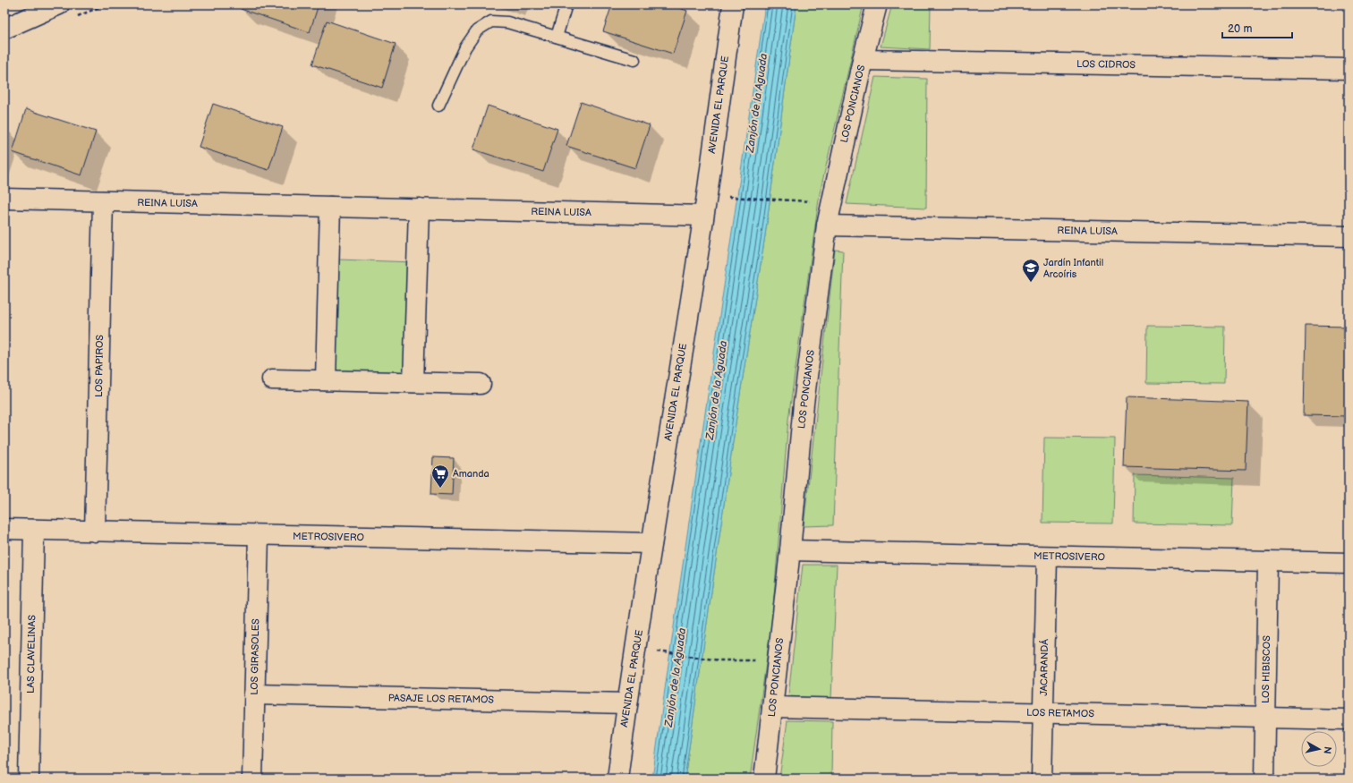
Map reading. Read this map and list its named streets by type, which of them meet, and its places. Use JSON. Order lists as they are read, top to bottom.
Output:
{
  "streets": {
    "street": [
      "LOS CIDROS",
      "LOS PONCIANOS",
      "AVENIDA EL PARQUE",
      "REINA LUISA",
      "LOS PAPIROS",
      "METROSIVERO",
      "LAS CLAVELINAS",
      "LOS GIRASOLES",
      "JACARANDÁ",
      "LOS HIBISCOS",
      "PASAJE LOS RETAMOS",
      "LOS RETAMOS"
    ]
  },
  "crossings": [
    ["LOS CIDROS", "LOS PONCIANOS"],
    ["LOS PONCIANOS", "REINA LUISA"],
    ["LOS PONCIANOS", "METROSIVERO"],
    ["LOS PONCIANOS", "LOS RETAMOS"],
    ["AVENIDA EL PARQUE", "REINA LUISA"],
    ["AVENIDA EL PARQUE", "METROSIVERO"],
    ["AVENIDA EL PARQUE", "PASAJE LOS RETAMOS"],
    ["REINA LUISA", "LOS PAPIROS"],
    ["LOS PAPIROS", "METROSIVERO"],
    ["METROSIVERO", "LAS CLAVELINAS"],
    ["METROSIVERO", "LOS GIRASOLES"],
    ["METROSIVERO", "JACARANDÁ"],
    ["METROSIVERO", "LOS HIBISCOS"],
    ["LOS GIRASOLES", "PASAJE LOS RETAMOS"],
    ["JACARANDÁ", "LOS RETAMOS"],
    ["LOS HIBISCOS", "LOS RETAMOS"]
  ],
  "water": ["Zanjón de la Aguada"],
  "places": {
    "school or university": ["Jardín Infantil Arcoíris"],
    "supermarket": ["Amanda"]
  },
  "scale_bar": "20 m",
  "north": "right"
}
